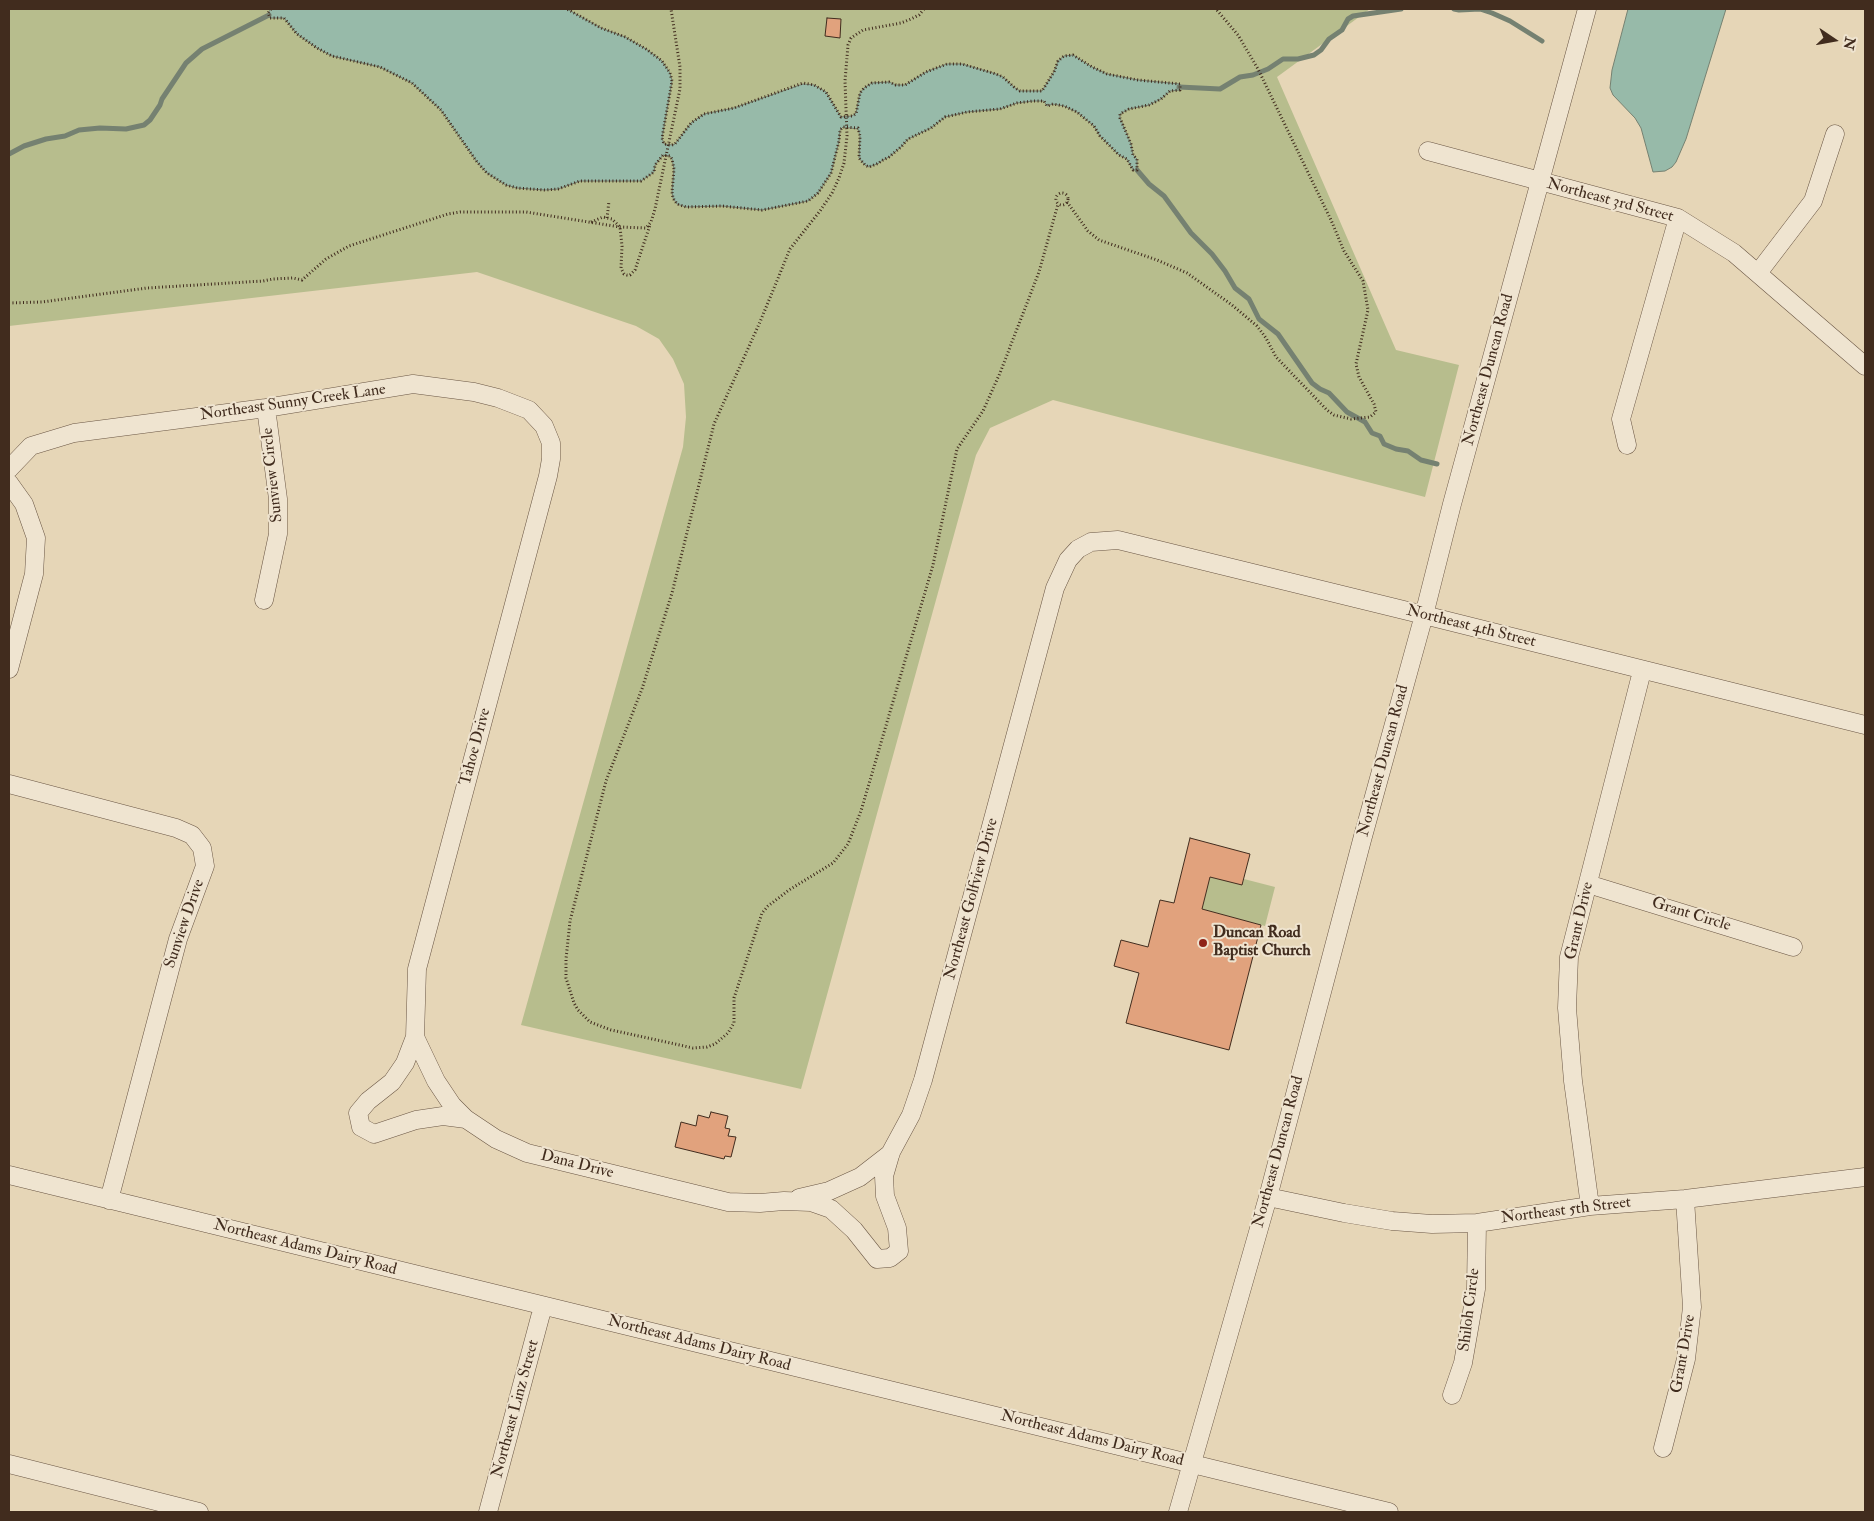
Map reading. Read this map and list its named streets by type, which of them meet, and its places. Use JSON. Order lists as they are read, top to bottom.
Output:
{
  "streets": {
    "street": [
      "Northeast 3rd Street",
      "Northeast Duncan Road",
      "Northeast Sunny Creek Lane",
      "Sunview Circle",
      "Northeast 4th Street",
      "Tahoe Drive",
      "Northeast Golfview Drive",
      "Grant Circle",
      "Grant Drive",
      "Sunview Drive",
      "Dana Drive",
      "Northeast 5th Street",
      "Northeast Adams Dairy Road",
      "Shiloh Circle",
      "Northeast Linz Street"
    ]
  },
  "crossings": [
    ["Northeast 3rd Street", "Northeast Duncan Road"],
    ["Northeast Duncan Road", "Northeast 4th Street"],
    ["Northeast Duncan Road", "Northeast 5th Street"],
    ["Northeast Duncan Road", "Northeast Adams Dairy Road"],
    ["Northeast Sunny Creek Lane", "Sunview Circle"],
    ["Northeast Sunny Creek Lane", "Tahoe Drive"],
    ["Northeast 4th Street", "Northeast Golfview Drive"],
    ["Northeast 4th Street", "Grant Drive"],
    ["Tahoe Drive", "Dana Drive"],
    ["Northeast Golfview Drive", "Dana Drive"],
    ["Grant Circle", "Grant Drive"],
    ["Grant Drive", "Northeast 5th Street"],
    ["Sunview Drive", "Northeast Adams Dairy Road"],
    ["Northeast 5th Street", "Shiloh Circle"],
    ["Northeast Adams Dairy Road", "Northeast Linz Street"]
  ],
  "places": ["Duncan Road Baptist Church"],
  "north": "right"
}
